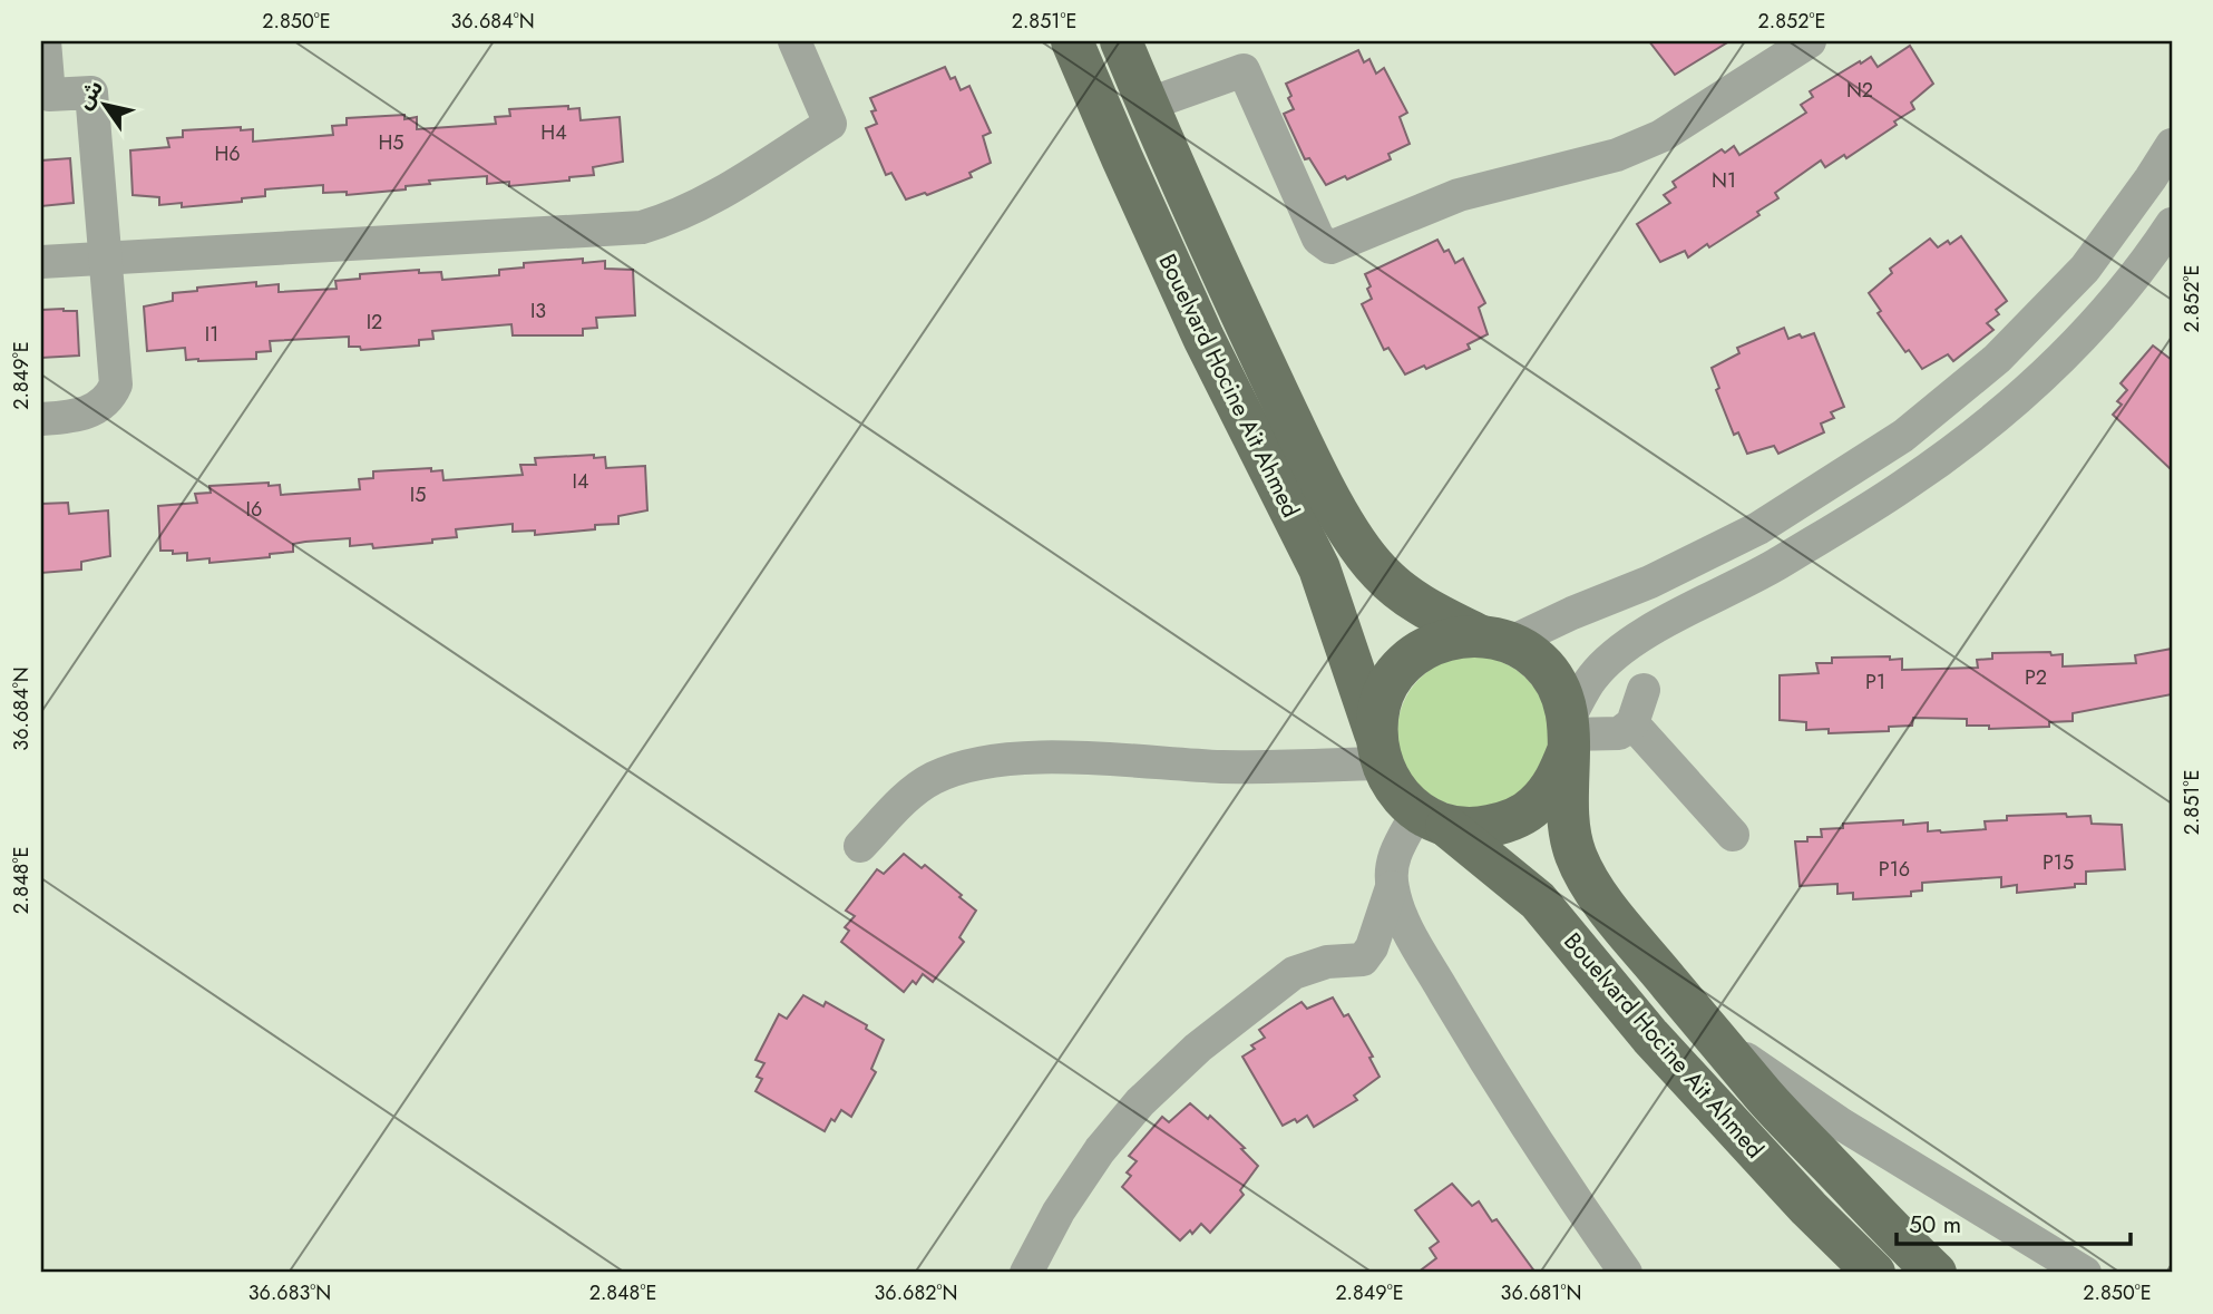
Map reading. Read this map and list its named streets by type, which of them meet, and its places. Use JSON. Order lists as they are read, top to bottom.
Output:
{
  "streets": {
    "main road": ["Bouelvard Hocine Ait Ahmed"]
  },
  "house_numbers": [
    "N2",
    "H4",
    "H5",
    "H6",
    "N1",
    "I3",
    "I2",
    "I1",
    "I4",
    "I5",
    "I6",
    "P2",
    "P1",
    "P15",
    "P16"
  ],
  "scale_bar": "50 m",
  "north": "top left",
  "coordinates": [
    "2.850°E",
    "36.684°N",
    "2.851°E",
    "2.852°E",
    "2.849°E",
    "2.848°E",
    "36.683°N",
    "36.682°N",
    "36.681°N"
  ]
}
